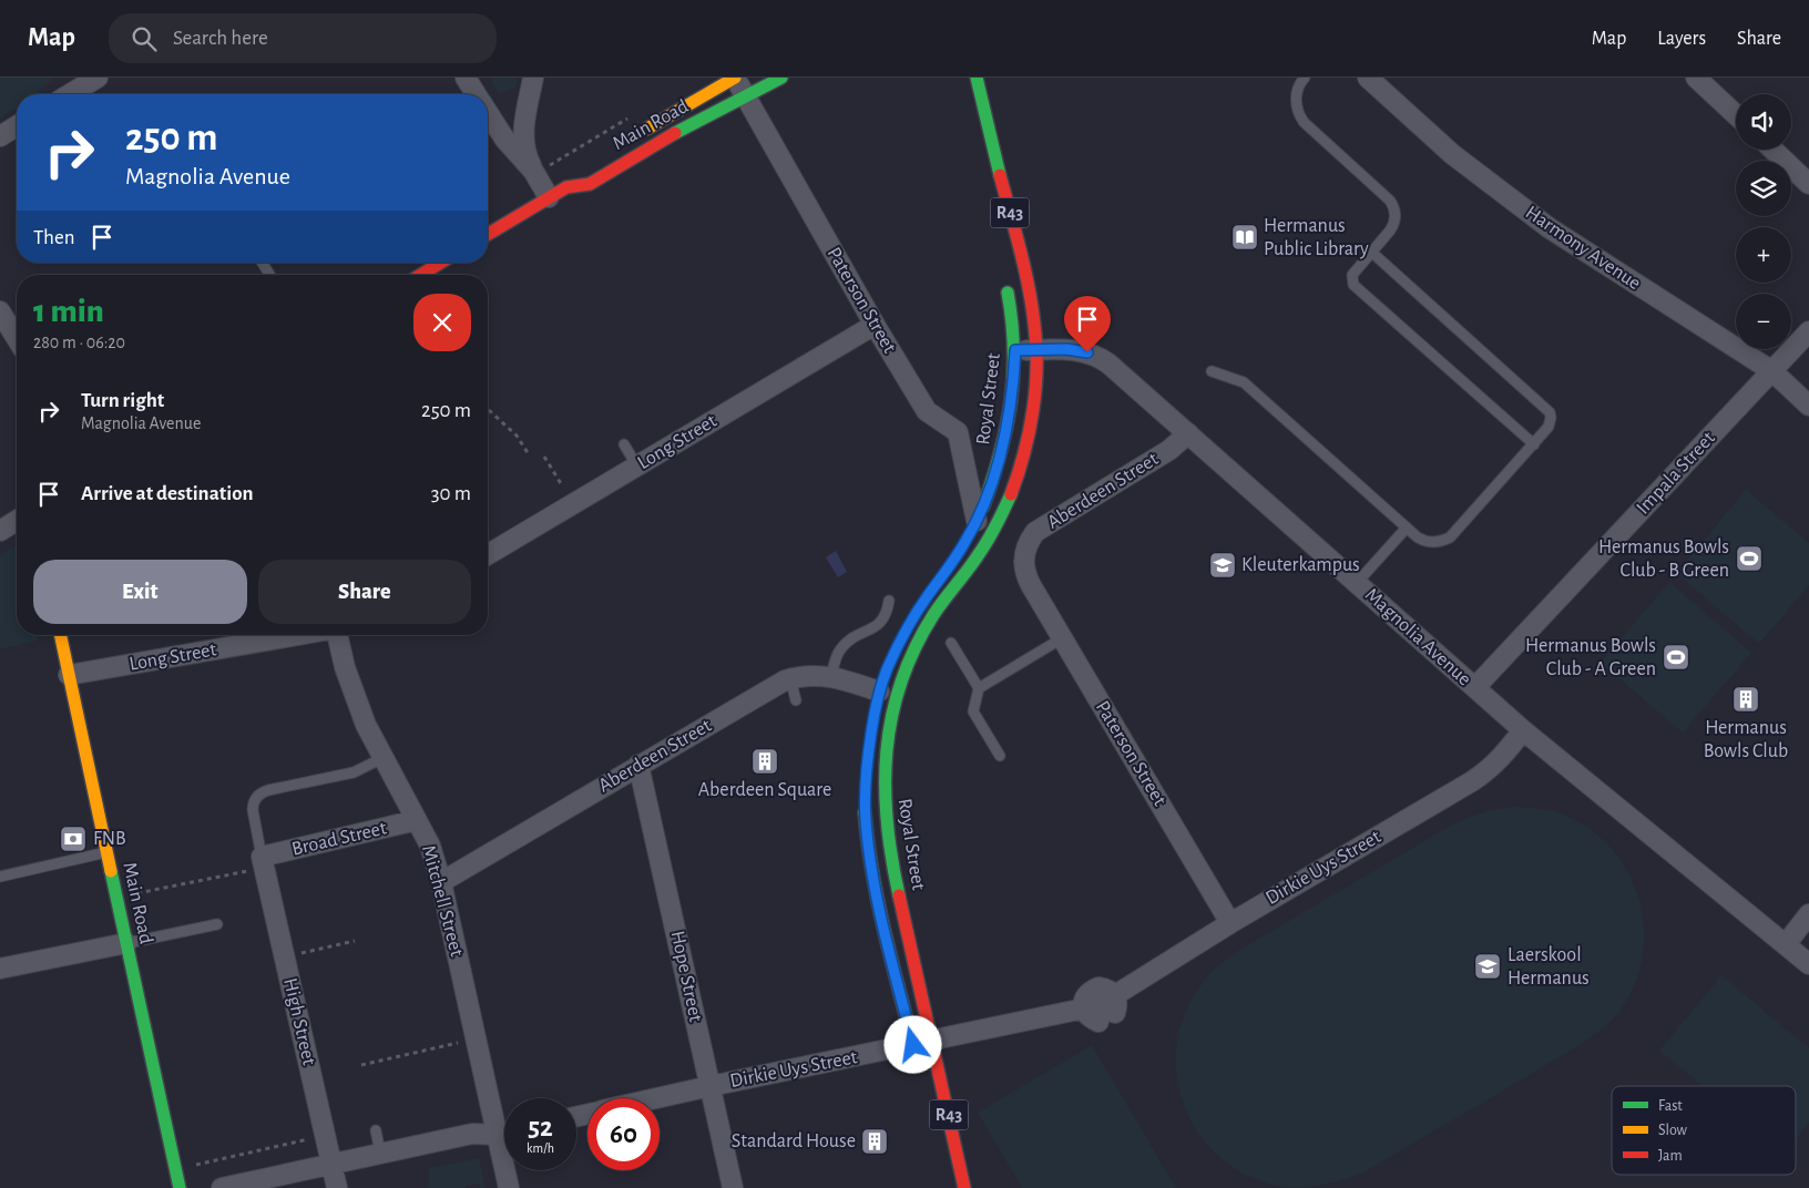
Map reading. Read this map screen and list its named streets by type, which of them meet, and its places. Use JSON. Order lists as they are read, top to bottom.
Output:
{
  "streets": {
    "main road": ["Main Road", "R43", "Royal Street"],
    "street": [
      "Harmony Avenue",
      "Paterson Street",
      "Long Street",
      "Impala Street",
      "Aberdeen Street",
      "Magnolia Avenue",
      "Broad Street",
      "Dirkie Uys Street",
      "Mitchell Street",
      "Hope Street",
      "High Street"
    ]
  },
  "crossings": [
    ["Main Road", "Paterson Street"],
    ["Main Road", "Long Street"],
    ["Harmony Avenue", "Impala Street"],
    ["Paterson Street", "Royal Street"],
    ["Paterson Street", "Long Street"],
    ["Paterson Street", "Aberdeen Street"],
    ["Paterson Street", "Dirkie Uys Street"],
    ["Royal Street", "Magnolia Avenue"],
    ["Royal Street", "Dirkie Uys Street"],
    ["Impala Street", "Magnolia Avenue"],
    ["Aberdeen Street", "Magnolia Avenue"],
    ["Aberdeen Street", "Mitchell Street"],
    ["Aberdeen Street", "Hope Street"],
    ["Magnolia Avenue", "Dirkie Uys Street"],
    ["Broad Street", "Mitchell Street"],
    ["Broad Street", "High Street"],
    ["Dirkie Uys Street", "Hope Street"]
  ],
  "places": {
    "library": ["Hermanus Public Library"],
    "sports": ["Hermanus Bowls Club - B Green", "Hermanus Bowls Club - A Green"],
    "school or university": ["Kleuterkampus", "Laerskool Hermanus"],
    "building": ["Hermanus Bowls Club", "Aberdeen Square", "Standard House"],
    "bank": ["FNB"]
  },
  "legend": ["Fast", "Slow", "Jam"],
  "page": {
    "header": "Map",
    "search": "Search here",
    "nav": ["Map", "Layers", "Share"],
    "map_buttons": ["+", "−"],
    "turn": ["250 m", "Magnolia Avenue"],
    "then": "Then",
    "heading": ["1 min", "280 m · 06:20"],
    "list": [
      {
        "name": "Turn right",
        "note": "Magnolia Avenue",
        "value": "250 m"
      },
      {
        "name": "Arrive at destination",
        "value": "30 m"
      }
    ],
    "buttons": ["Exit", "Share"],
    "speed": "52 km/h",
    "limit": "60"
  }
}
